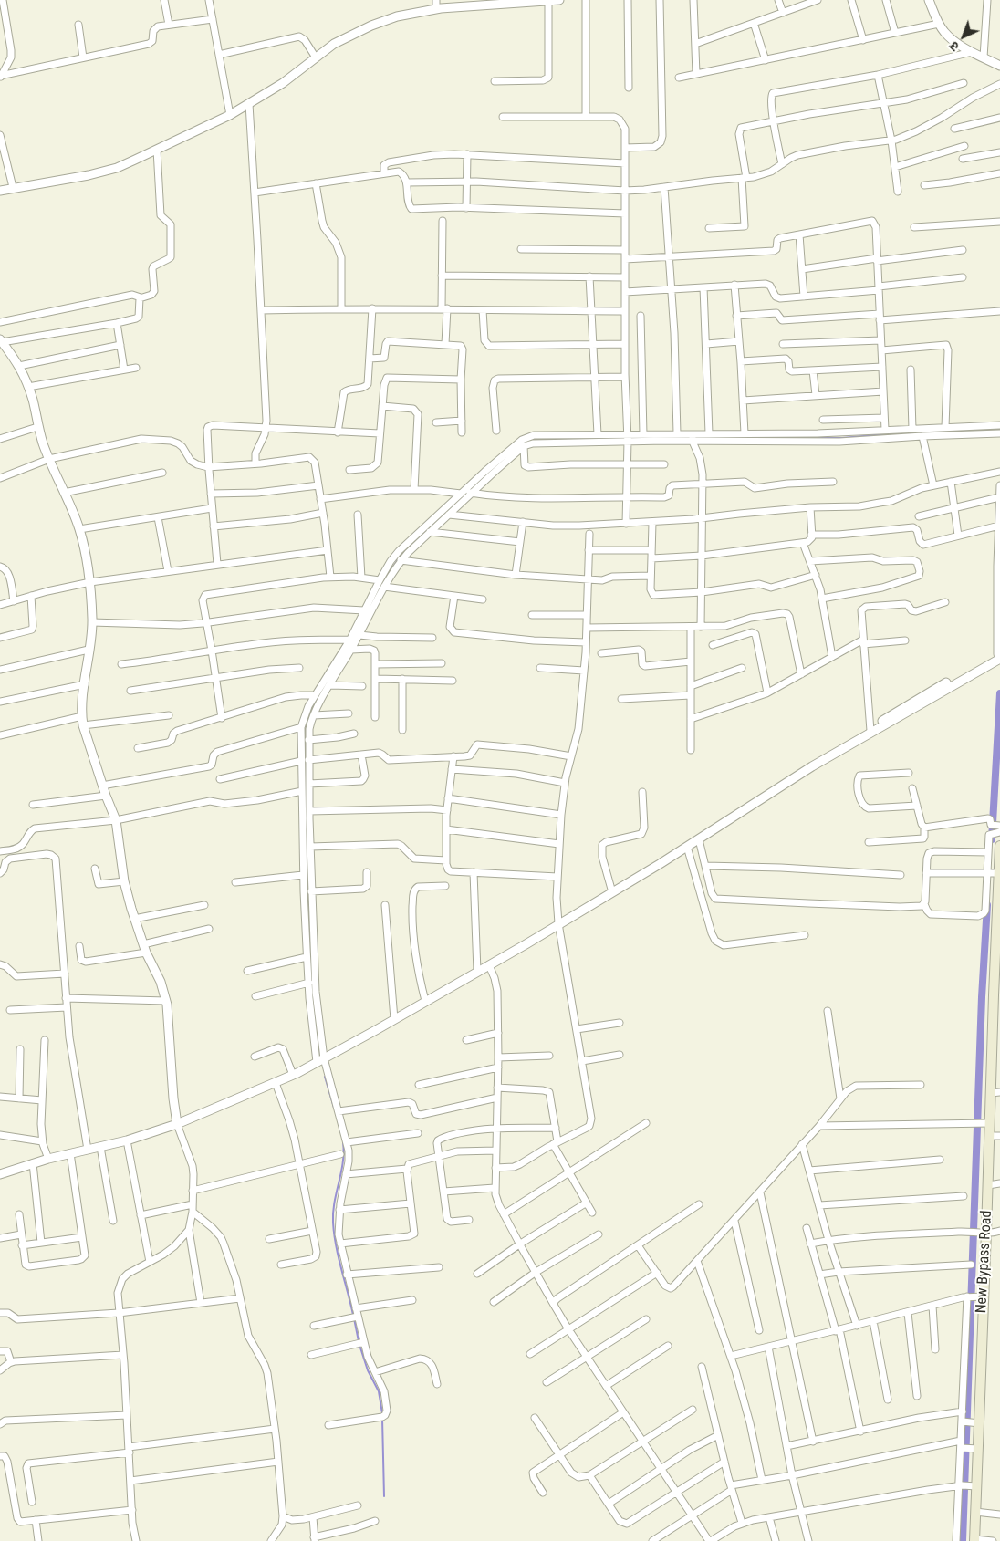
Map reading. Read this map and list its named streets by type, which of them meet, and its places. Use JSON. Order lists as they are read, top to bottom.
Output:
{
  "streets": {
    "main road": ["New Bypass Road"]
  },
  "north": "bottom left"
}
